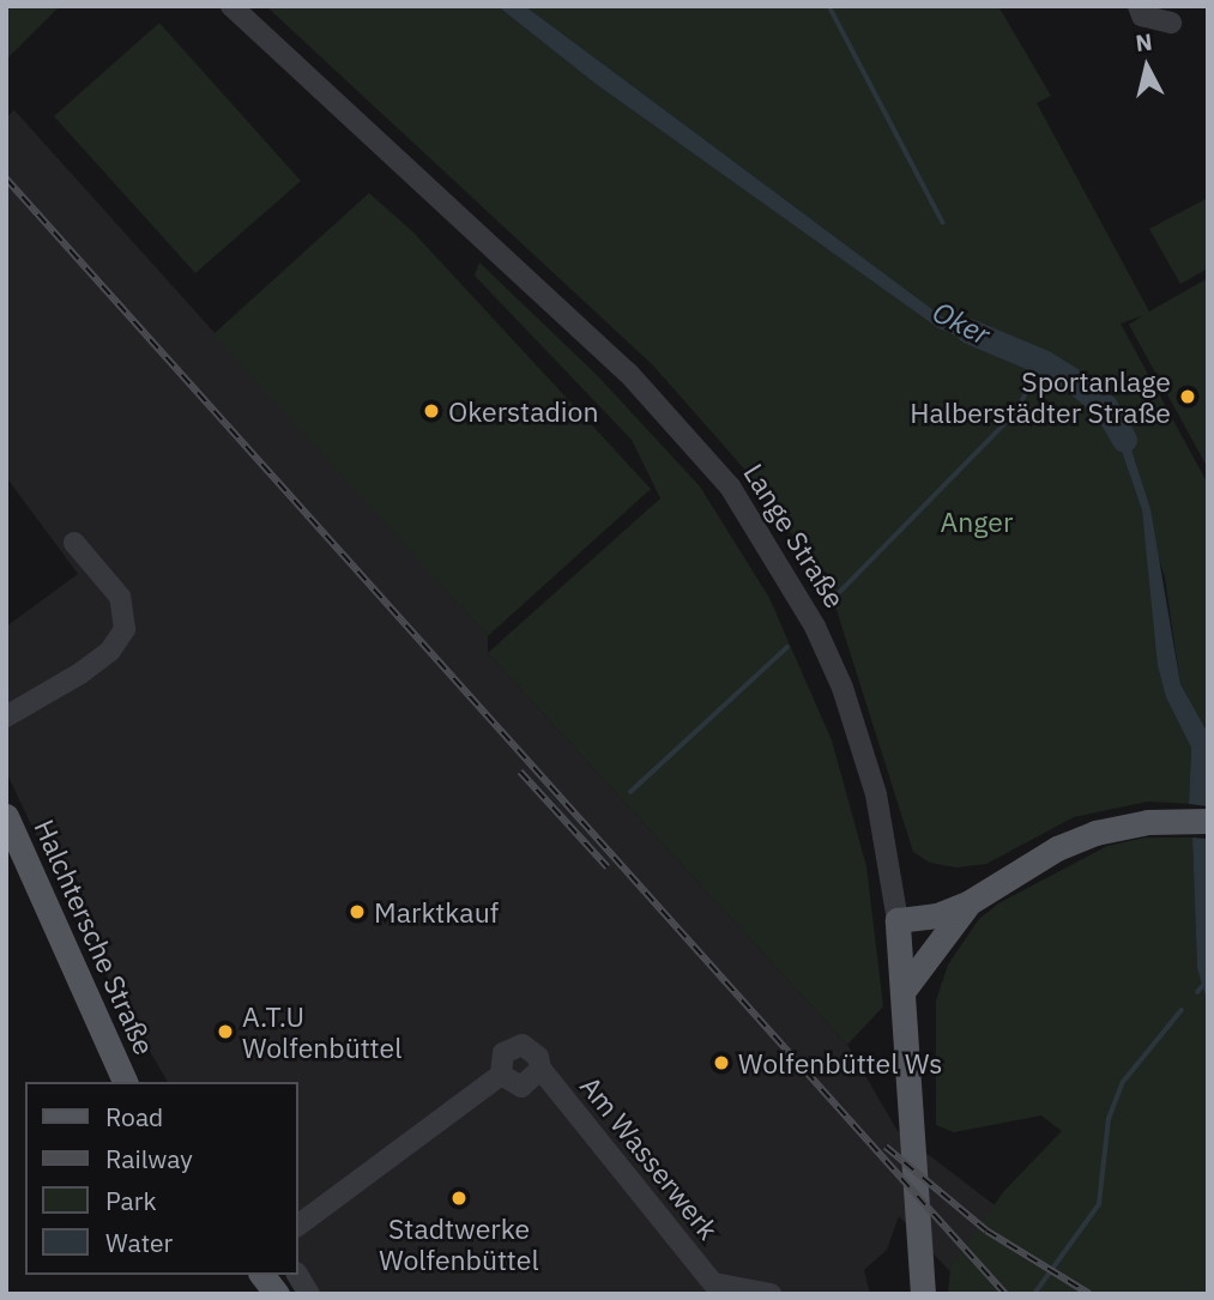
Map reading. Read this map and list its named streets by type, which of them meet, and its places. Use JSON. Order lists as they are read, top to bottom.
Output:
{
  "streets": {
    "main road": ["Lange Straße", "Halchtersche Straße"],
    "street": ["Am Wasserwerk"]
  },
  "water": ["Oker"],
  "parks": ["Anger"],
  "places": [
    "Sportanlage Halberstädter Straße",
    "Okerstadion",
    "Marktkauf",
    "A.T.U Wolfenbüttel",
    "Wolfenbüttel Ws",
    "Stadtwerke Wolfenbüttel"
  ],
  "legend": [
    "Road",
    "Railway",
    "Park",
    "Water"
  ],
  "north": "top"
}
